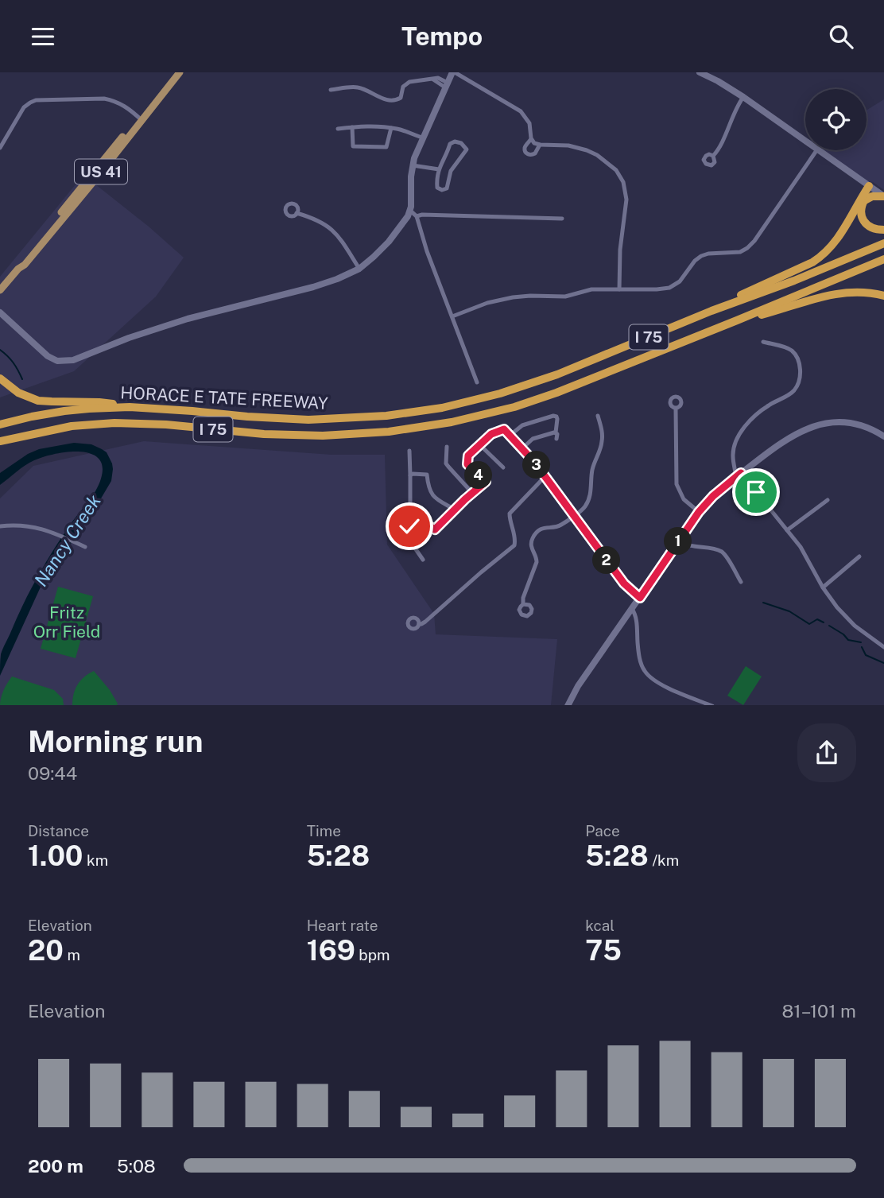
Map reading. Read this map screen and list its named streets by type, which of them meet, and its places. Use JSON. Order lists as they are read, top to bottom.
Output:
{
  "streets": {
    "highway": ["I 75", "HORACE E TATE FREEWAY"],
    "main road": ["US 41"]
  },
  "water": ["Nancy Creek"],
  "parks": ["Fritz Orr Field"],
  "page": {
    "header": "Tempo",
    "pins": [
      "3",
      "4",
      "1",
      "2"
    ],
    "heading": ["Morning run", "09:44"],
    "stats": [
      ["Distance", "1.00 km"],
      ["Time", "5:28"],
      ["Pace", "5:28 /km"],
      ["Elevation", "20 m"],
      ["Heart rate", "169 bpm"],
      ["kcal", "75"]
    ],
    "chart": ["Elevation", "81–101 m"],
    "list": [
      {
        "name": "200 m",
        "note": "5:08"
      }
    ]
  }
}
